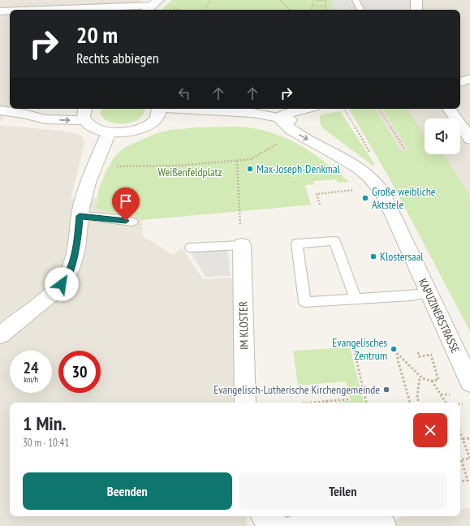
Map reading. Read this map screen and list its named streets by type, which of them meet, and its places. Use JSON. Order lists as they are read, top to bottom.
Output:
{
  "streets": {
    "street": ["KAPUZINERSTRASSE", "IM KLOSTER"]
  },
  "parks": ["Weißenfeldplatz"],
  "places": [
    "Max-Joseph-Denkmal",
    "Große weibliche Aktstele",
    "Klostersaal",
    "Evangelisches Zentrum",
    "Evangelisch-Lutherische Kirchengemeinde"
  ],
  "page": {
    "turn": ["20 m", "Rechts abbiegen"],
    "speed": "24 km/h",
    "limit": "30",
    "heading": ["1 Min.", "30 m · 10:41"],
    "buttons": ["Beenden", "Teilen"]
  }
}
